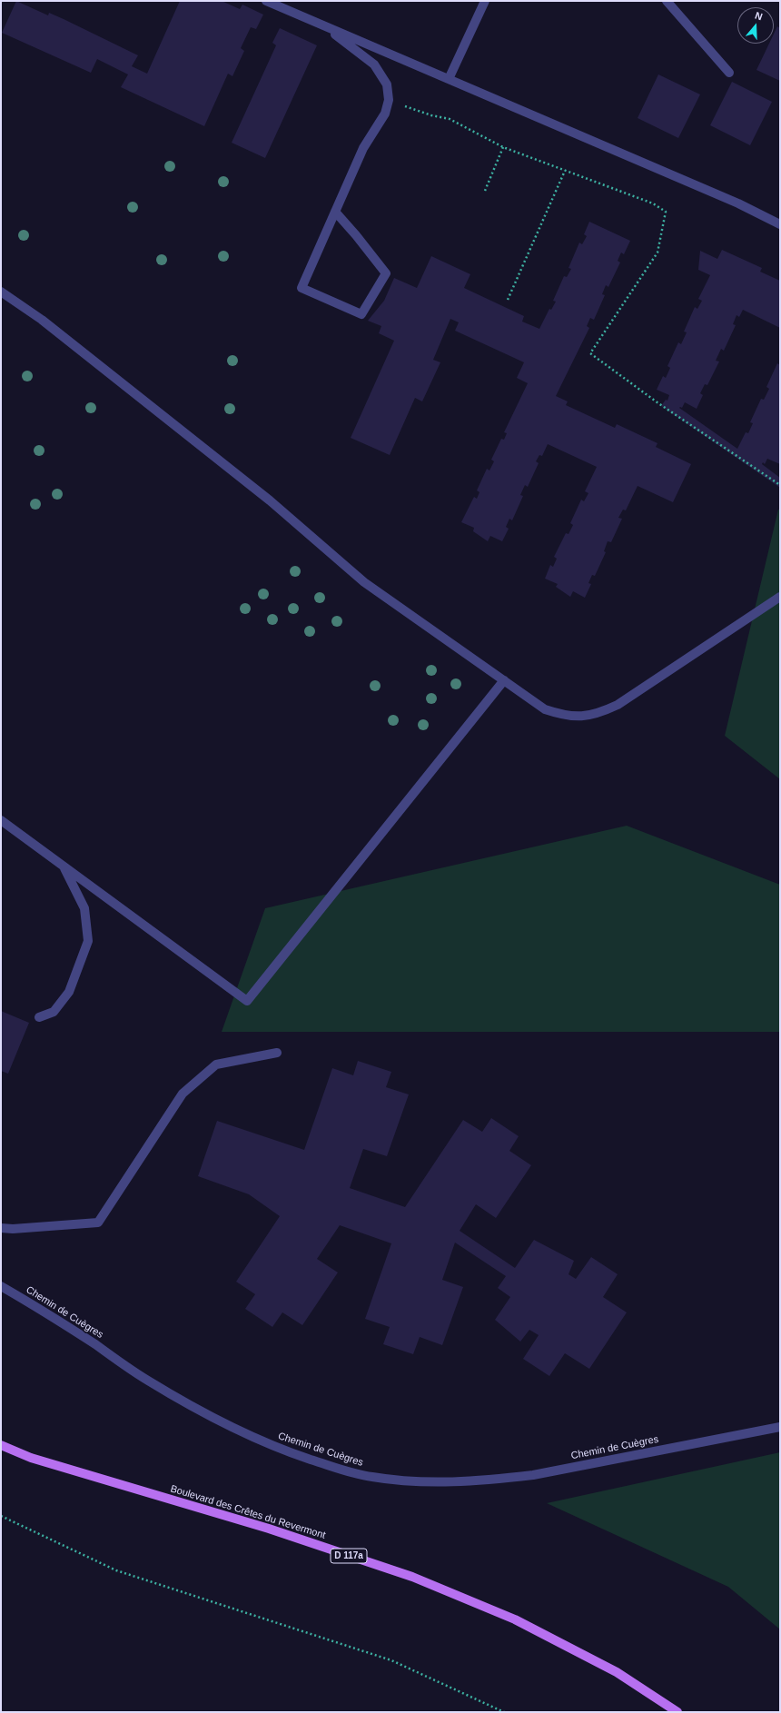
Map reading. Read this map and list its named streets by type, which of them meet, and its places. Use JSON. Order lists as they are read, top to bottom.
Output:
{
  "streets": {
    "main road": ["Boulevard des Crêtes du Revermont", "D 117a"],
    "street": ["Chemin de Cuègres"]
  },
  "north": "top"
}
